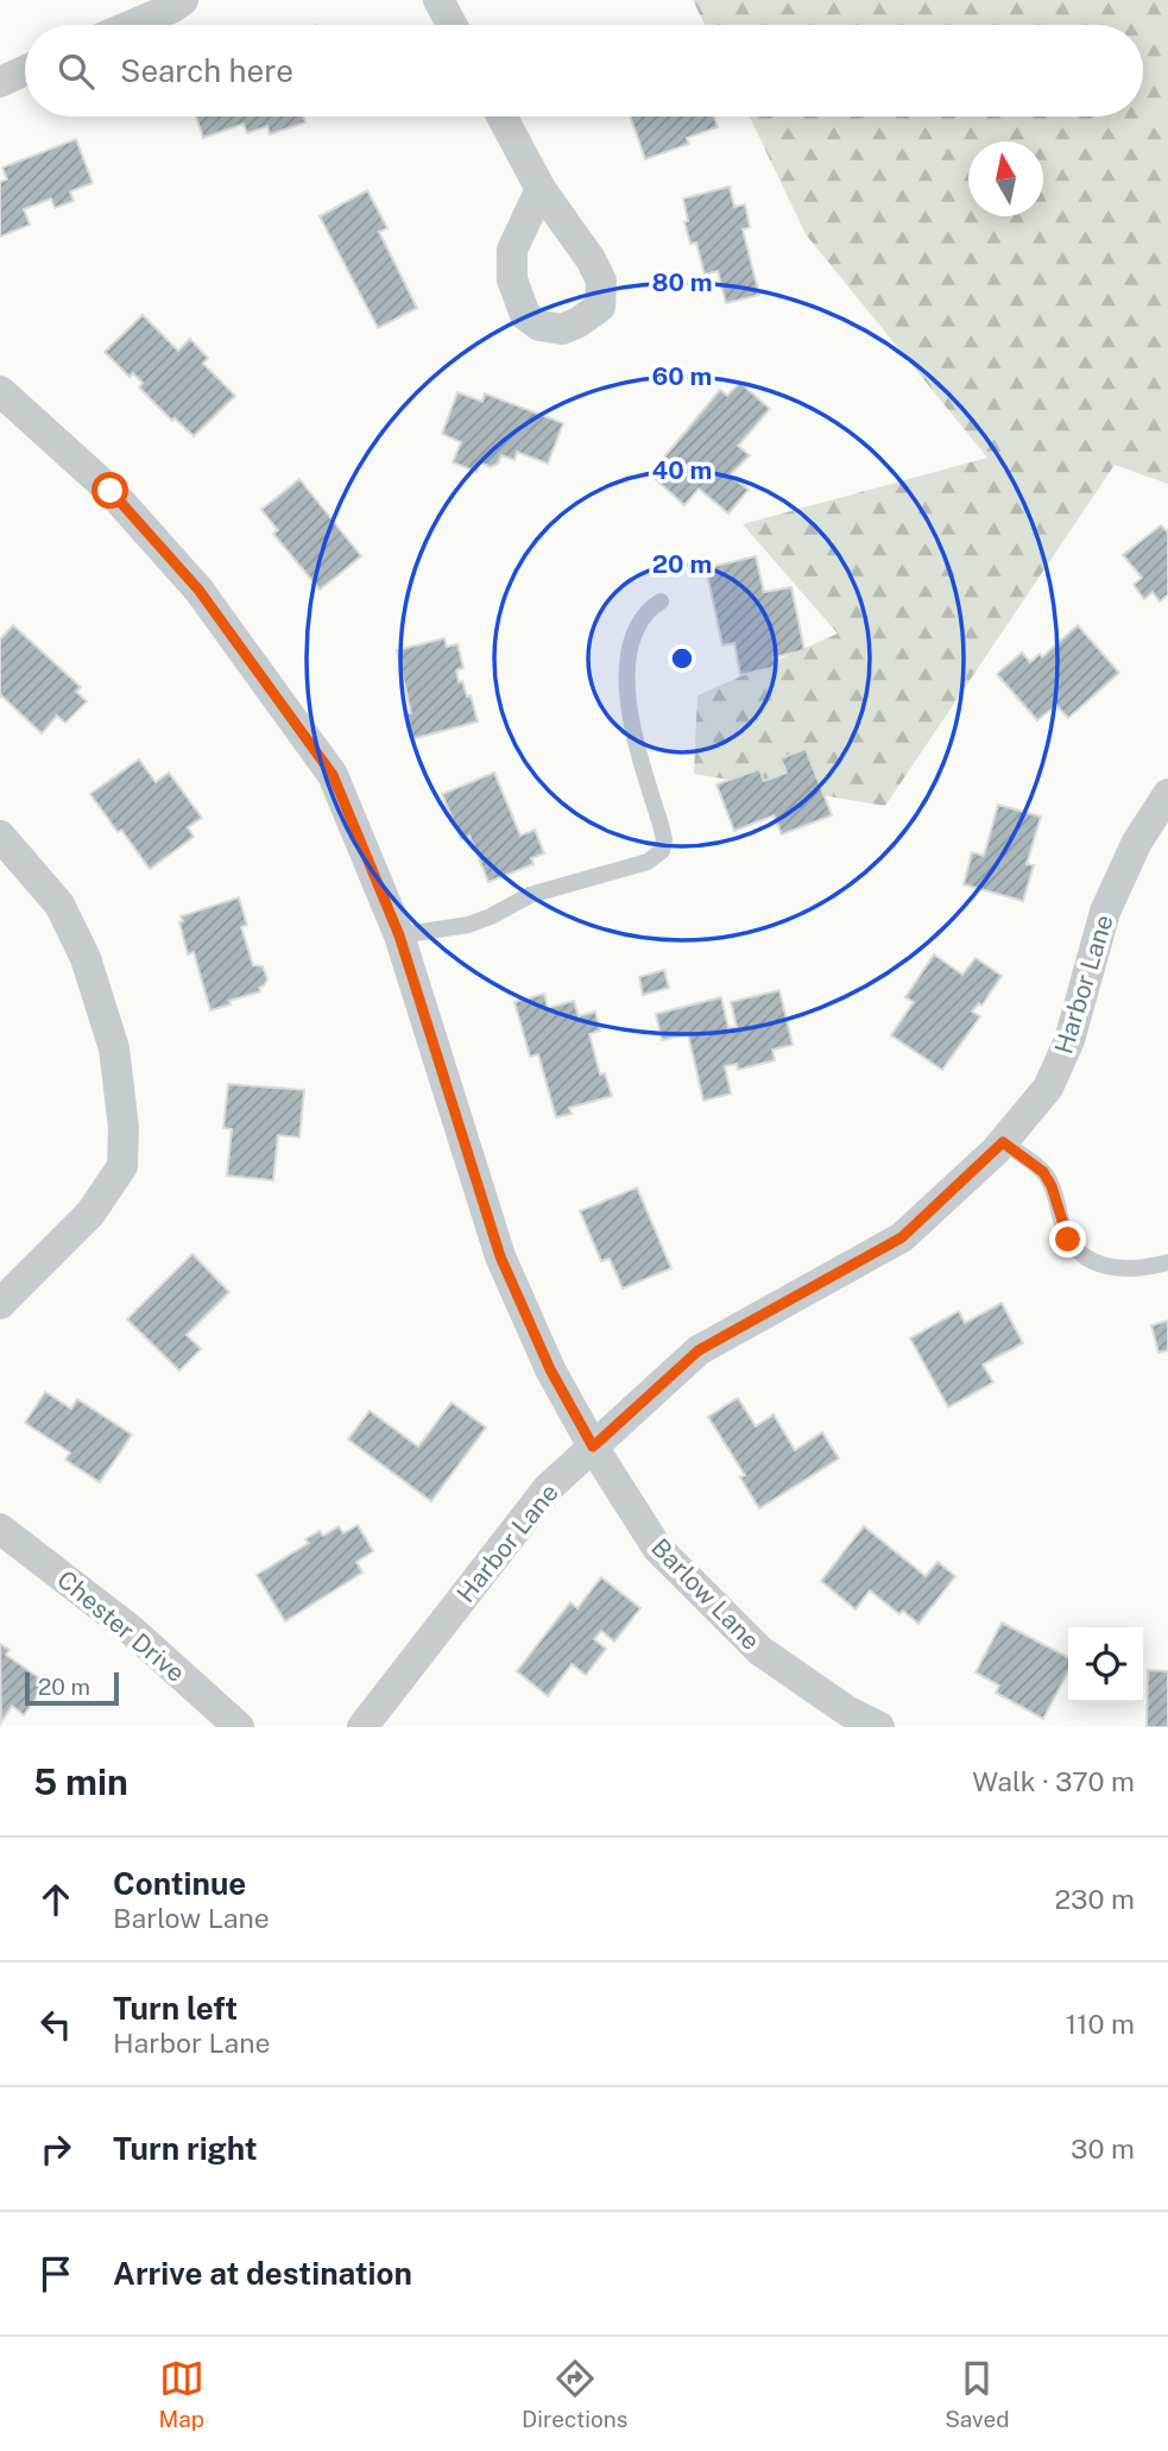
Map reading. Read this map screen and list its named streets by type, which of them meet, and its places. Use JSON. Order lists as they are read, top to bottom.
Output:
{
  "streets": {
    "street": ["Harbor Lane", "Barlow Lane", "Chester Drive"]
  },
  "crossings": [
    ["Harbor Lane", "Barlow Lane"]
  ],
  "scale_bar": "20 m",
  "north": "top",
  "page": {
    "search": "Search here",
    "scale": "20 m",
    "heading": ["5 min", "Walk · 370 m"],
    "list": [
      ["Continue", "Barlow Lane", "230 m"],
      ["Turn left", "Harbor Lane", "110 m"],
      ["Turn right", "30 m"],
      "Arrive at destination"
    ],
    "nav": ["Map", "Directions", "Saved"]
  },
  "rings": [
    "80 m",
    "60 m",
    "40 m",
    "20 m"
  ]
}
